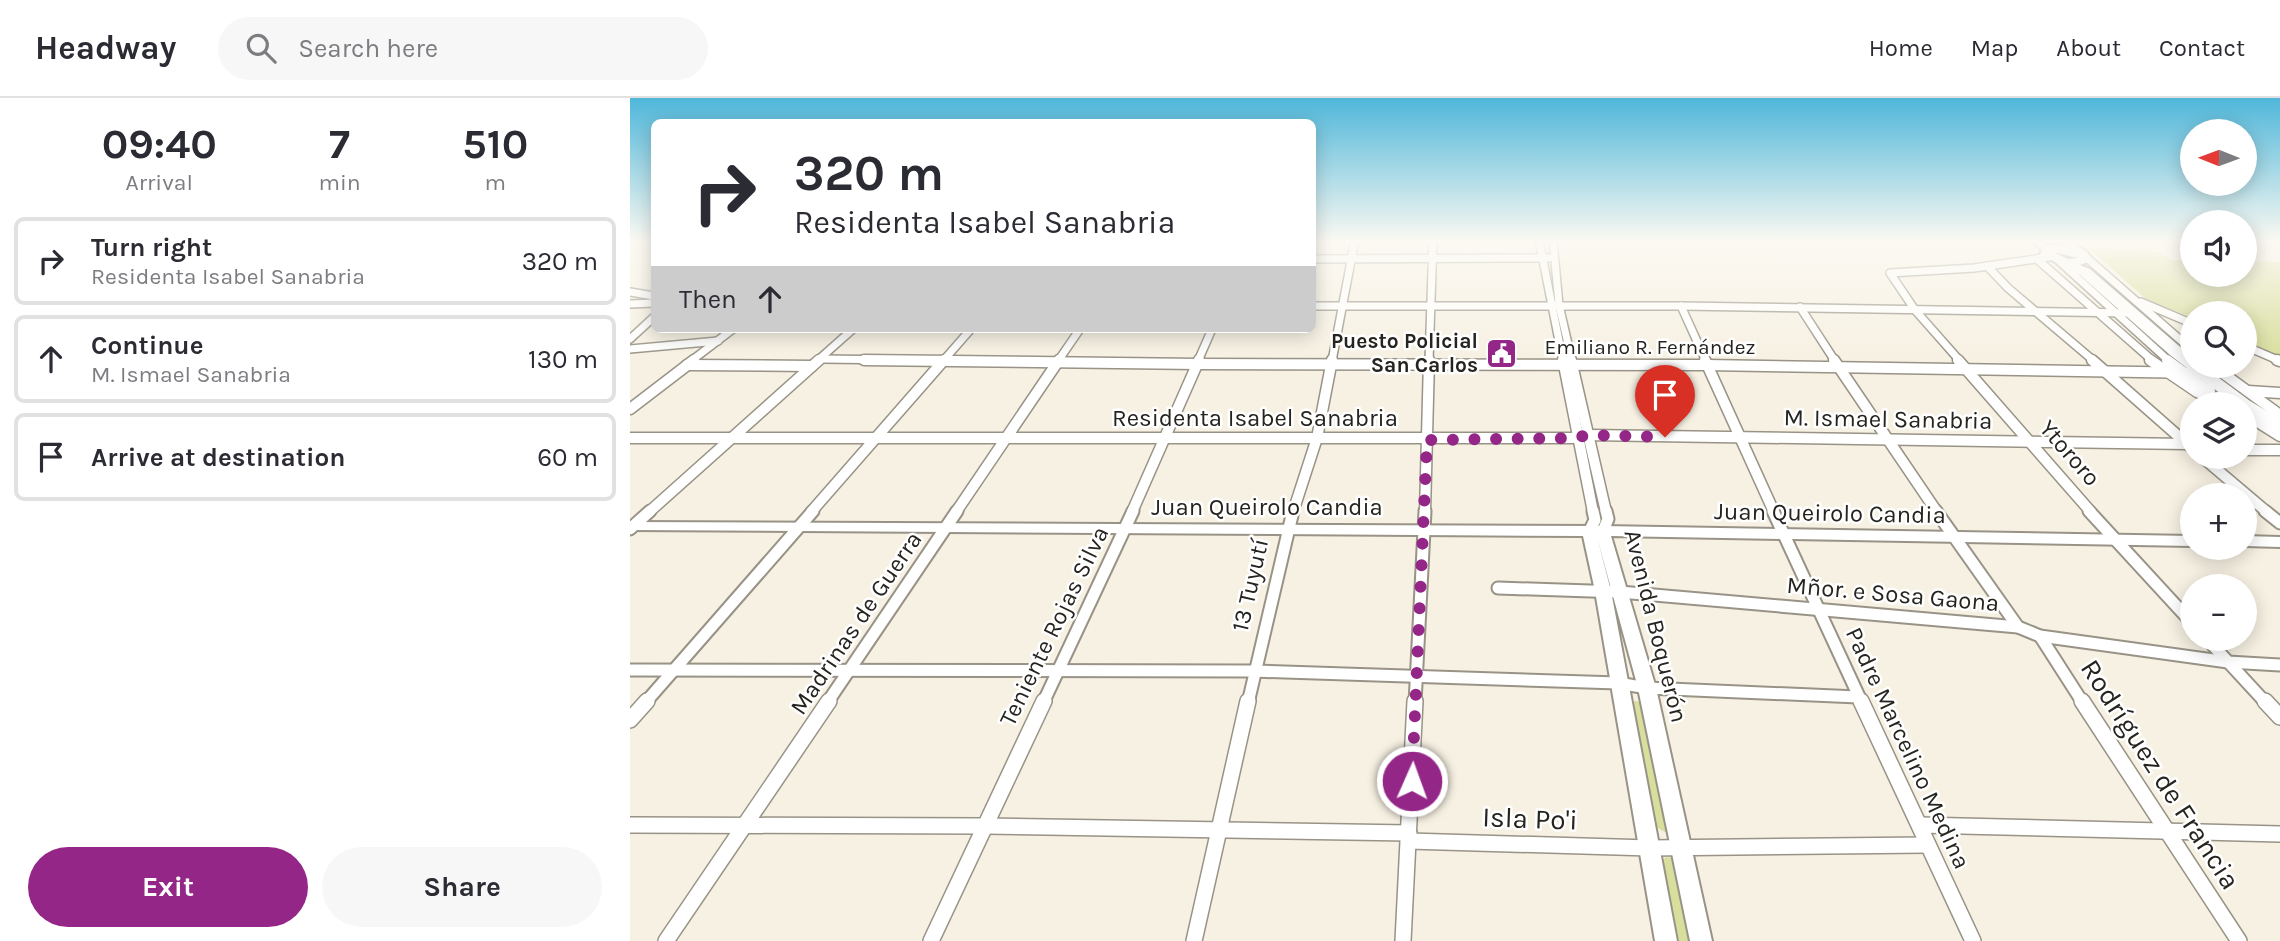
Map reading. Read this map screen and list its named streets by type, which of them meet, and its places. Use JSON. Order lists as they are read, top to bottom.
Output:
{
  "streets": {
    "street": [
      "Emiliano R. Fernández",
      "Residenta Isabel Sanabria",
      "M. Ismael Sanabria",
      "Ytororo",
      "Juan Queirolo Candia",
      "13 Tuyutí",
      "Mñor. e Sosa Gaona",
      "Madrinas de Guerra",
      "Teniente Rojas Silva",
      "Avenida Boquerón",
      "Padre Marcelino Medina",
      "Rodríguez de Francia",
      "Isla Po'i"
    ]
  },
  "crossings": [
    ["Emiliano R. Fernández", "Ytororo"],
    ["Emiliano R. Fernández", "13 Tuyutí"],
    ["Emiliano R. Fernández", "Madrinas de Guerra"],
    ["Emiliano R. Fernández", "Teniente Rojas Silva"],
    ["Emiliano R. Fernández", "Avenida Boquerón"],
    ["Emiliano R. Fernández", "Padre Marcelino Medina"],
    ["Residenta Isabel Sanabria", "M. Ismael Sanabria"],
    ["Residenta Isabel Sanabria", "13 Tuyutí"],
    ["Residenta Isabel Sanabria", "Madrinas de Guerra"],
    ["Residenta Isabel Sanabria", "Teniente Rojas Silva"],
    ["Residenta Isabel Sanabria", "Avenida Boquerón"],
    ["M. Ismael Sanabria", "Ytororo"],
    ["M. Ismael Sanabria", "Avenida Boquerón"],
    ["M. Ismael Sanabria", "Padre Marcelino Medina"],
    ["Ytororo", "Juan Queirolo Candia"],
    ["Juan Queirolo Candia", "13 Tuyutí"],
    ["Juan Queirolo Candia", "Madrinas de Guerra"],
    ["Juan Queirolo Candia", "Teniente Rojas Silva"],
    ["Juan Queirolo Candia", "Avenida Boquerón"],
    ["Juan Queirolo Candia", "Padre Marcelino Medina"],
    ["13 Tuyutí", "Isla Po'i"],
    ["Mñor. e Sosa Gaona", "Avenida Boquerón"],
    ["Mñor. e Sosa Gaona", "Padre Marcelino Medina"],
    ["Mñor. e Sosa Gaona", "Rodríguez de Francia"],
    ["Madrinas de Guerra", "Isla Po'i"],
    ["Teniente Rojas Silva", "Isla Po'i"],
    ["Avenida Boquerón", "Isla Po'i"]
  ],
  "places": {
    "public building": ["Puesto Policial San Carlos"]
  },
  "north": "left",
  "page": {
    "header": "Headway",
    "search": "Search here",
    "nav": [
      "Home",
      "Map",
      "About",
      "Contact"
    ],
    "eta": [
      "09:40",
      "Arrival",
      "7",
      "min",
      "510",
      "m"
    ],
    "map_buttons": ["+", "−"],
    "turn": ["320 m", "Residenta Isabel Sanabria"],
    "list": [
      {
        "name": "Turn right",
        "note": "Residenta Isabel Sanabria",
        "value": "320 m"
      },
      {
        "name": "Continue",
        "note": "M. Ismael Sanabria",
        "value": "130 m"
      },
      {
        "name": "Arrive at destination",
        "value": "60 m"
      }
    ],
    "then": "Then",
    "buttons": ["Exit", "Share"]
  }
}
